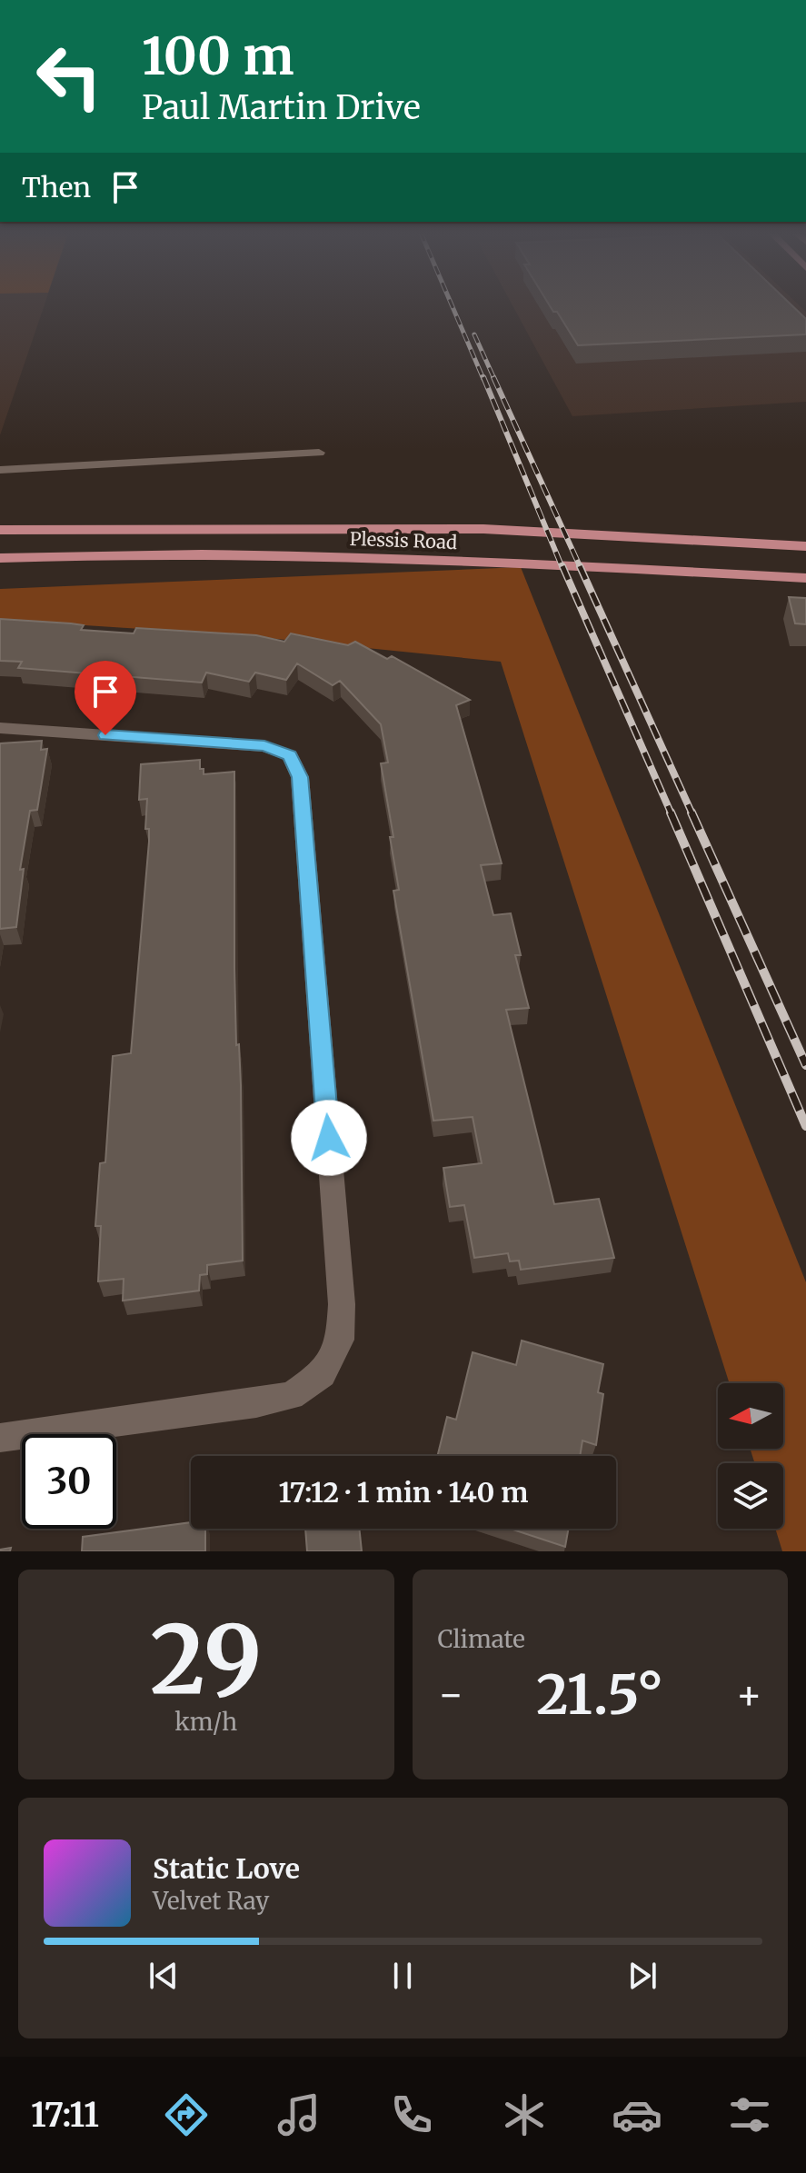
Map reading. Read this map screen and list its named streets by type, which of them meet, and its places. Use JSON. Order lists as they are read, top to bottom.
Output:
{
  "streets": {
    "main road": ["Plessis Road"]
  },
  "north": "left",
  "page": {
    "turn": ["100 m", "Paul Martin Drive"],
    "then": "Then",
    "limit": "30",
    "trip": "17:12 · 1 min · 140 m",
    "tile": [
      ["29", "km/h"],
      "Climate"
    ],
    "heat": ["−", "21.5°", "+"],
    "song": ["Static Love", "Velvet Ray"],
    "tabs": "17:11"
  }
}
